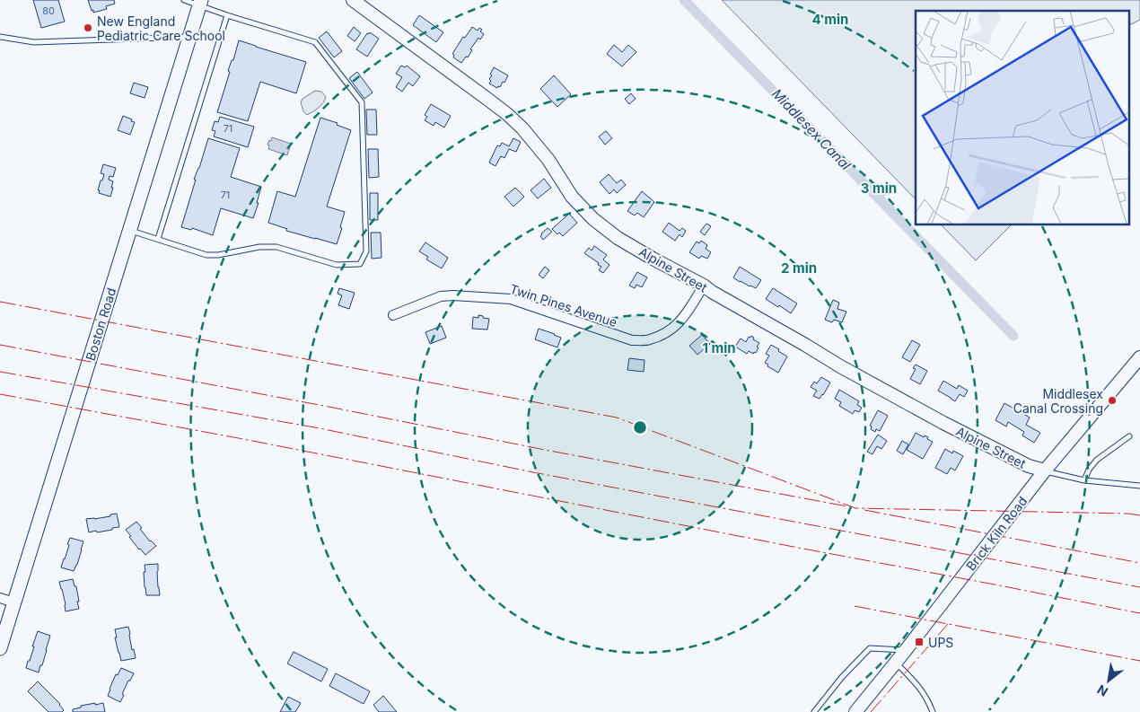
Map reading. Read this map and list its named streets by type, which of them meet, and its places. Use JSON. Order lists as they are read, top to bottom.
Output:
{
  "streets": {
    "main road": ["Boston Road"],
    "street": ["Alpine Street", "Twin Pines Avenue", "Brick Kiln Road"]
  },
  "crossings": [
    ["Alpine Street", "Twin Pines Avenue"],
    ["Alpine Street", "Brick Kiln Road"]
  ],
  "water": ["Middlesex Canal"],
  "places": {
    "other": ["New England Pediatric Care School", "Middlesex Canal Crossing"],
    "transit": ["UPS"]
  },
  "house_numbers": ["80", "71", "71"],
  "north": "bottom left",
  "rings": [
    "4 min",
    "3 min",
    "2 min",
    "1 min"
  ]
}
